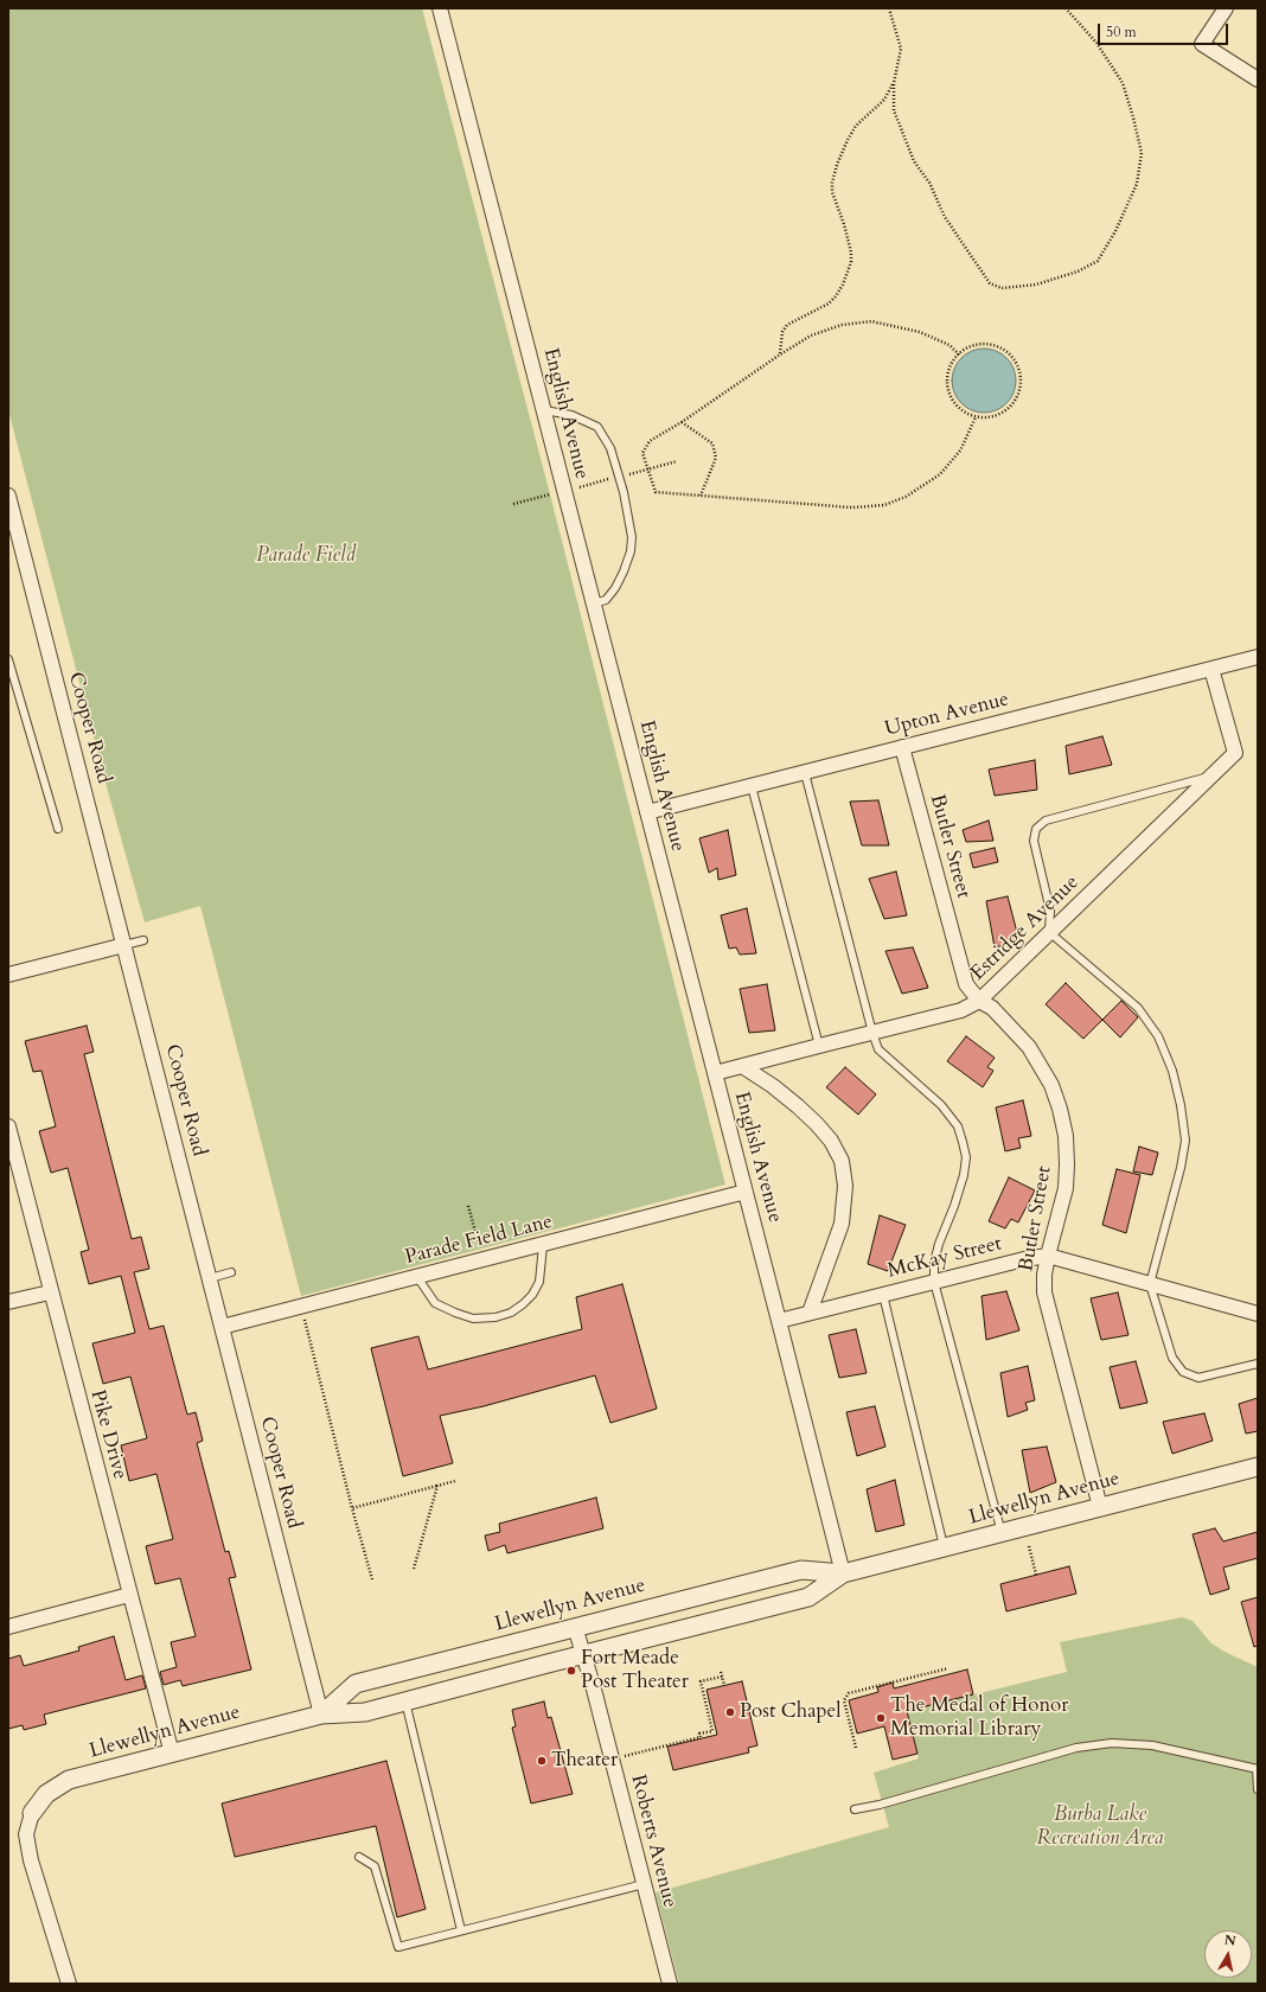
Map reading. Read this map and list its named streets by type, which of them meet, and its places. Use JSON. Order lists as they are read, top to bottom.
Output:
{
  "streets": {
    "street": [
      "English Avenue",
      "Upton Avenue",
      "Cooper Road",
      "Butler Street",
      "Estridge Avenue",
      "Parade Field Lane",
      "McKay Street",
      "Pike Drive",
      "Llewellyn Avenue",
      "Roberts Avenue"
    ]
  },
  "crossings": [
    ["English Avenue", "Upton Avenue"],
    ["English Avenue", "Estridge Avenue"],
    ["English Avenue", "Parade Field Lane"],
    ["English Avenue", "McKay Street"],
    ["English Avenue", "Llewellyn Avenue"],
    ["Upton Avenue", "Butler Street"],
    ["Upton Avenue", "Estridge Avenue"],
    ["Cooper Road", "Parade Field Lane"],
    ["Cooper Road", "Llewellyn Avenue"],
    ["Butler Street", "Estridge Avenue"],
    ["Butler Street", "McKay Street"],
    ["Butler Street", "Llewellyn Avenue"],
    ["Pike Drive", "Llewellyn Avenue"],
    ["Llewellyn Avenue", "Roberts Avenue"]
  ],
  "parks": ["Parade Field", "Burba Lake Recreation Area"],
  "places": [
    "Fort Meade Post Theater",
    "Post Chapel",
    "The Medal of Honor Memorial Library",
    "Theater"
  ],
  "scale_bar": "50 m",
  "north": "top"
}
